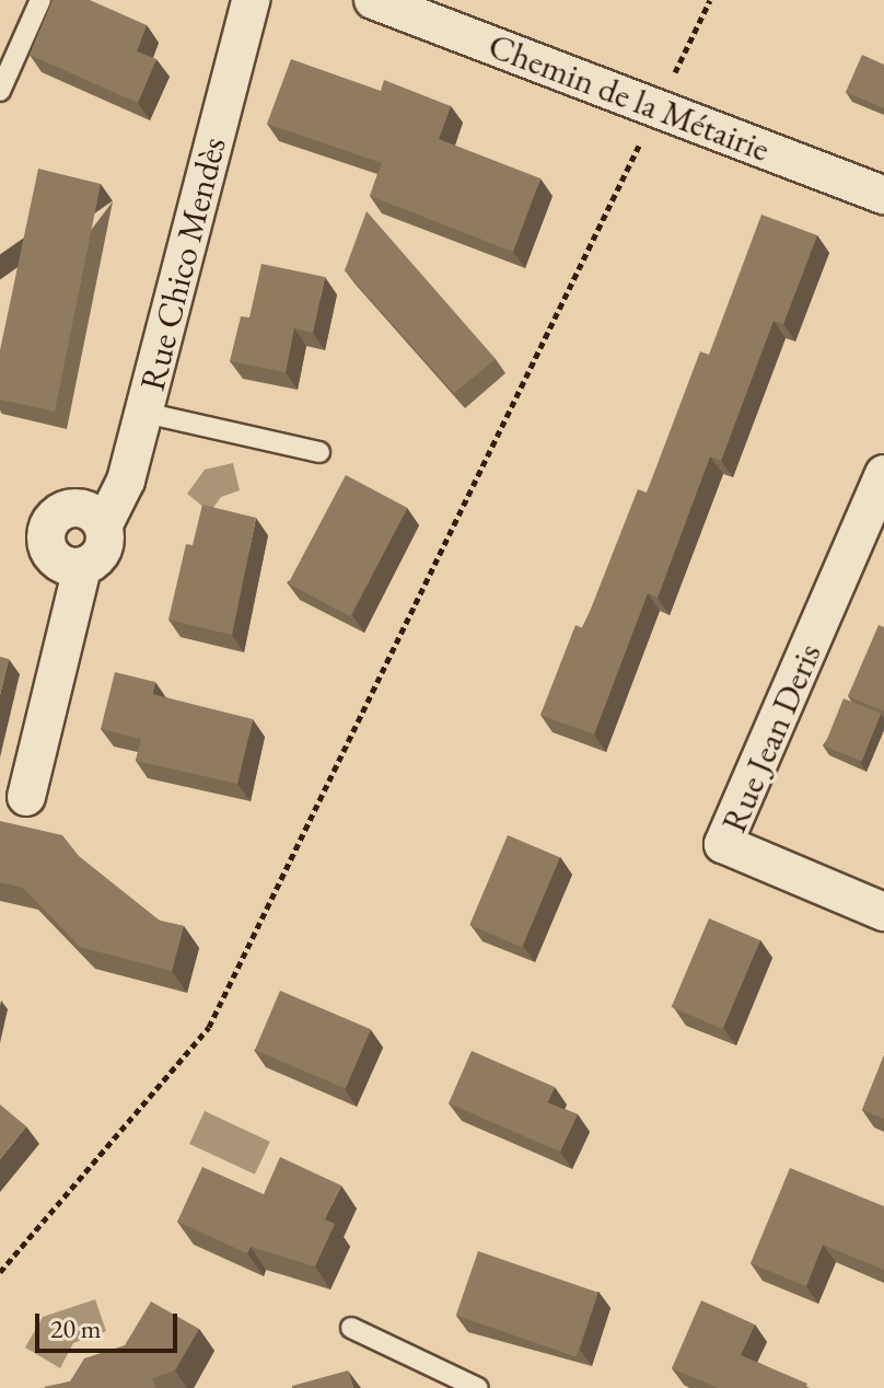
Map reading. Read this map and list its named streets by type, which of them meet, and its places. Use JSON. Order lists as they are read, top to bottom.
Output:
{
  "streets": {
    "street": ["Chemin de la Métairie", "Rue Chico Mendès", "Rue Jean Deris"]
  },
  "scale_bar": "20 m"
}
